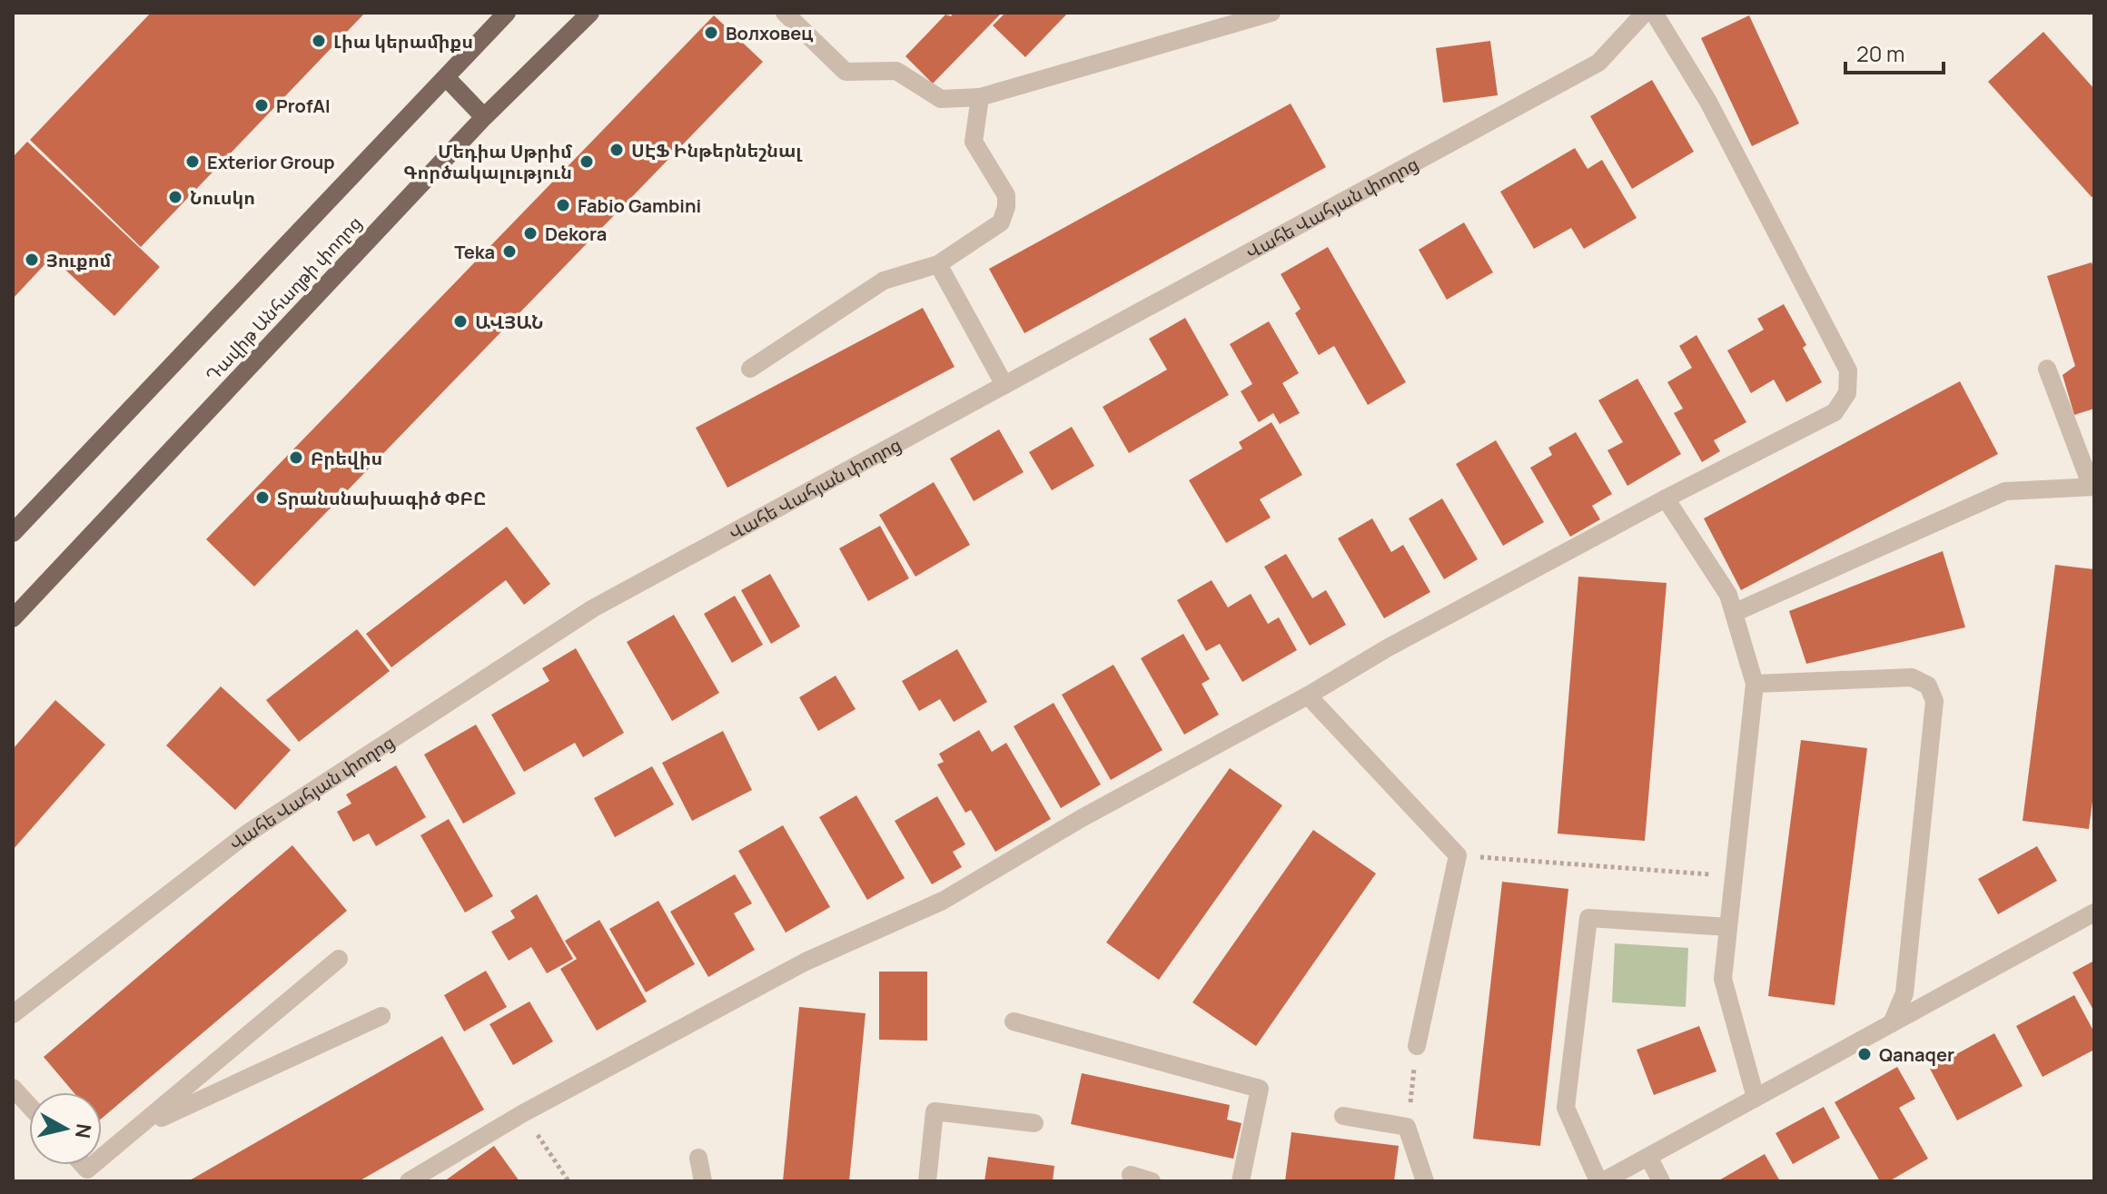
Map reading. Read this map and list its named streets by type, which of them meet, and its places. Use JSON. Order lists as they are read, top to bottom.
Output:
{
  "streets": {
    "main road": ["Դավիթ Անհաղթի փողոց"],
    "street": ["Վահե Վահյան փողոց"]
  },
  "places": [
    "Волховец",
    "Լիա կերամիքս",
    "ProfAl",
    "ՍԷՖ Ինթերնեշնալ",
    "Exterior Group",
    "Մեդիա Սթրիմ Գործակալություն",
    "Նուսկո",
    "Fabio Gambini",
    "Dekora",
    "Teka",
    "Յուքոմ",
    "ԱՎՅԱՆ",
    "Բրեվիս",
    "Տրանսնախագիծ ՓԲԸ",
    "Qanaqer"
  ],
  "scale_bar": "20 m",
  "north": "right"
}
